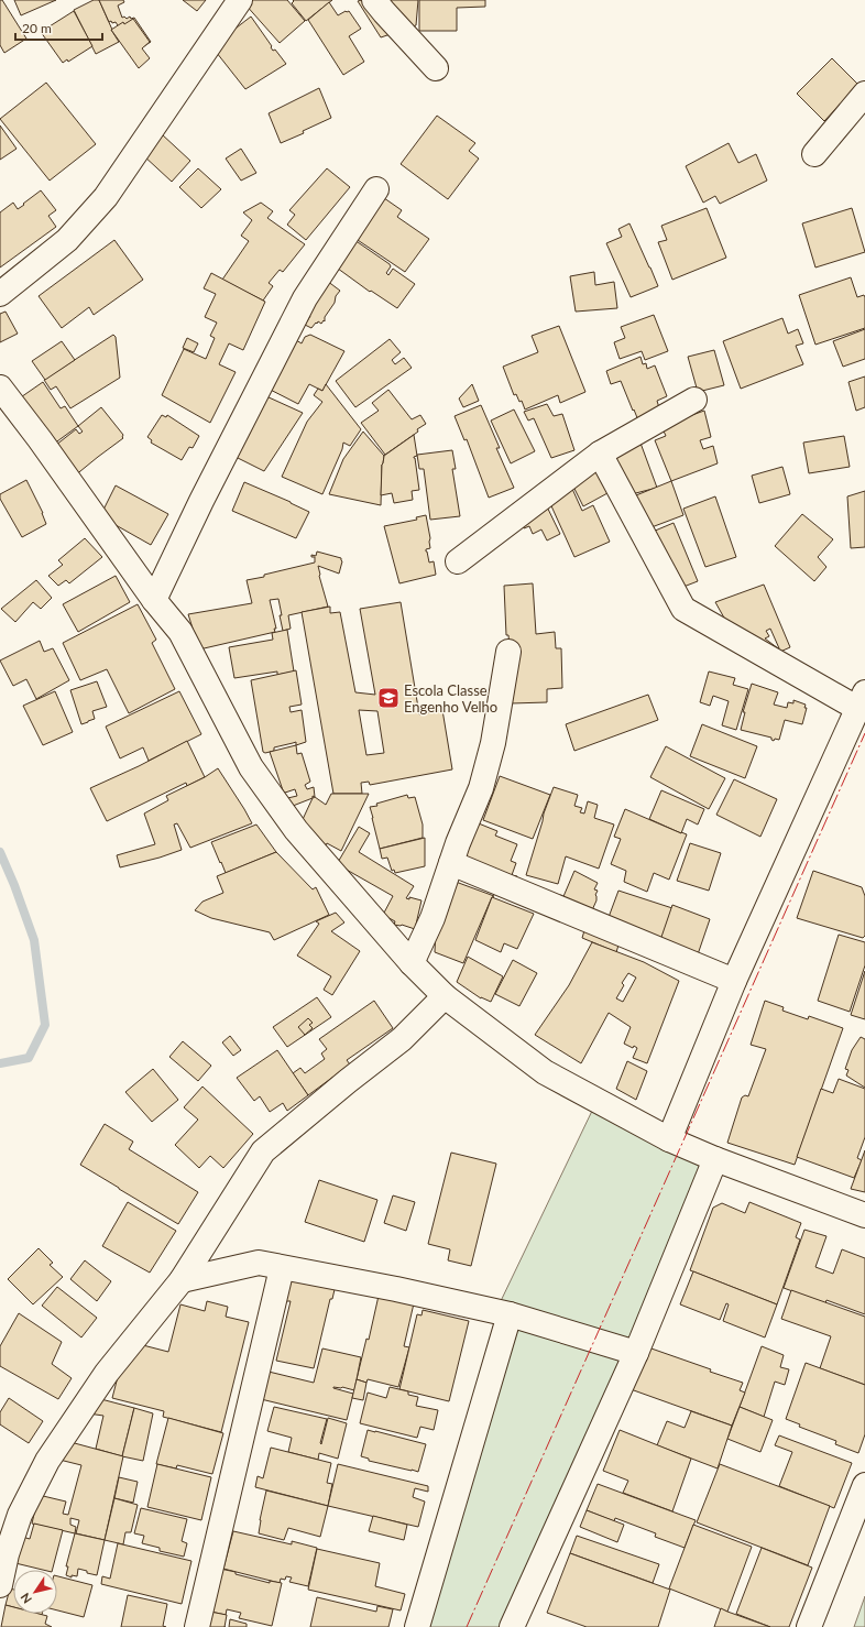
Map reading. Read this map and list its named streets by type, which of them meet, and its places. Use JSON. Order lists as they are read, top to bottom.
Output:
{
  "places": {
    "school or university": ["Escola Classe Engenho Velho"]
  },
  "scale_bar": "20 m",
  "north": "bottom left"
}
